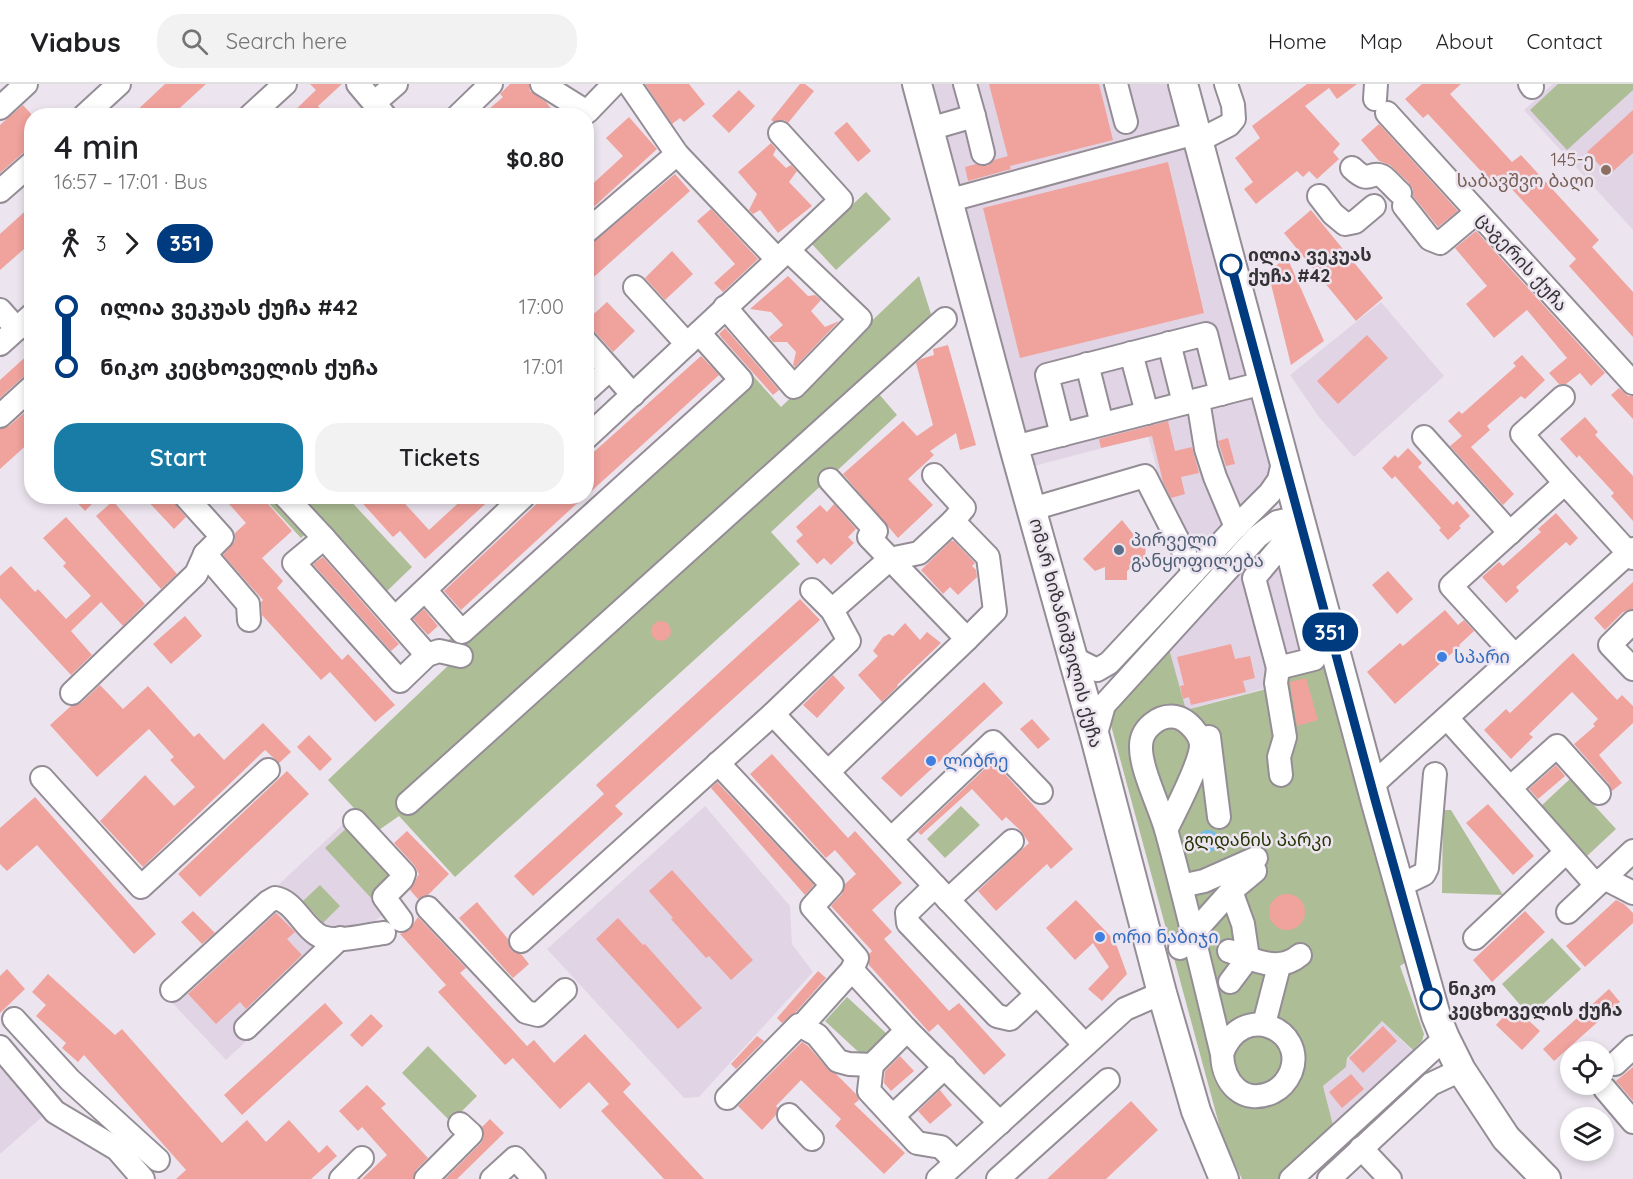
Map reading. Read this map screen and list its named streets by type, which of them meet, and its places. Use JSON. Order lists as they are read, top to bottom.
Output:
{
  "streets": {
    "main road": ["ომარ ხიზანიშვილის ქუჩა"],
    "street": ["ცაგერის ქუჩა"]
  },
  "parks": ["გლდანის პარკი"],
  "places": [
    "145-ე საბავშვო ბაღი",
    "ილია ვეკუას ქუჩა #42",
    "პირველი განყოფილება",
    "სპარი",
    "ლიბრე",
    "ორი ნაბიჯი",
    "ნიკო კეცხოველის ქუჩა"
  ],
  "lines": ["bus line 351"],
  "page": {
    "header": "Viabus",
    "search": "Search here",
    "nav": [
      "Home",
      "Map",
      "About",
      "Contact"
    ],
    "on_map": "351",
    "heading": ["4 min", "16:57 – 17:01 · Bus", "$0.80"],
    "legs": ["3", "351"],
    "list": [
      {
        "name": "ილია ვეკუას ქუჩა #42",
        "value": "17:00"
      },
      {
        "name": "ნიკო კეცხოველის ქუჩა",
        "value": "17:01"
      }
    ],
    "buttons": ["Start", "Tickets"]
  }
}
